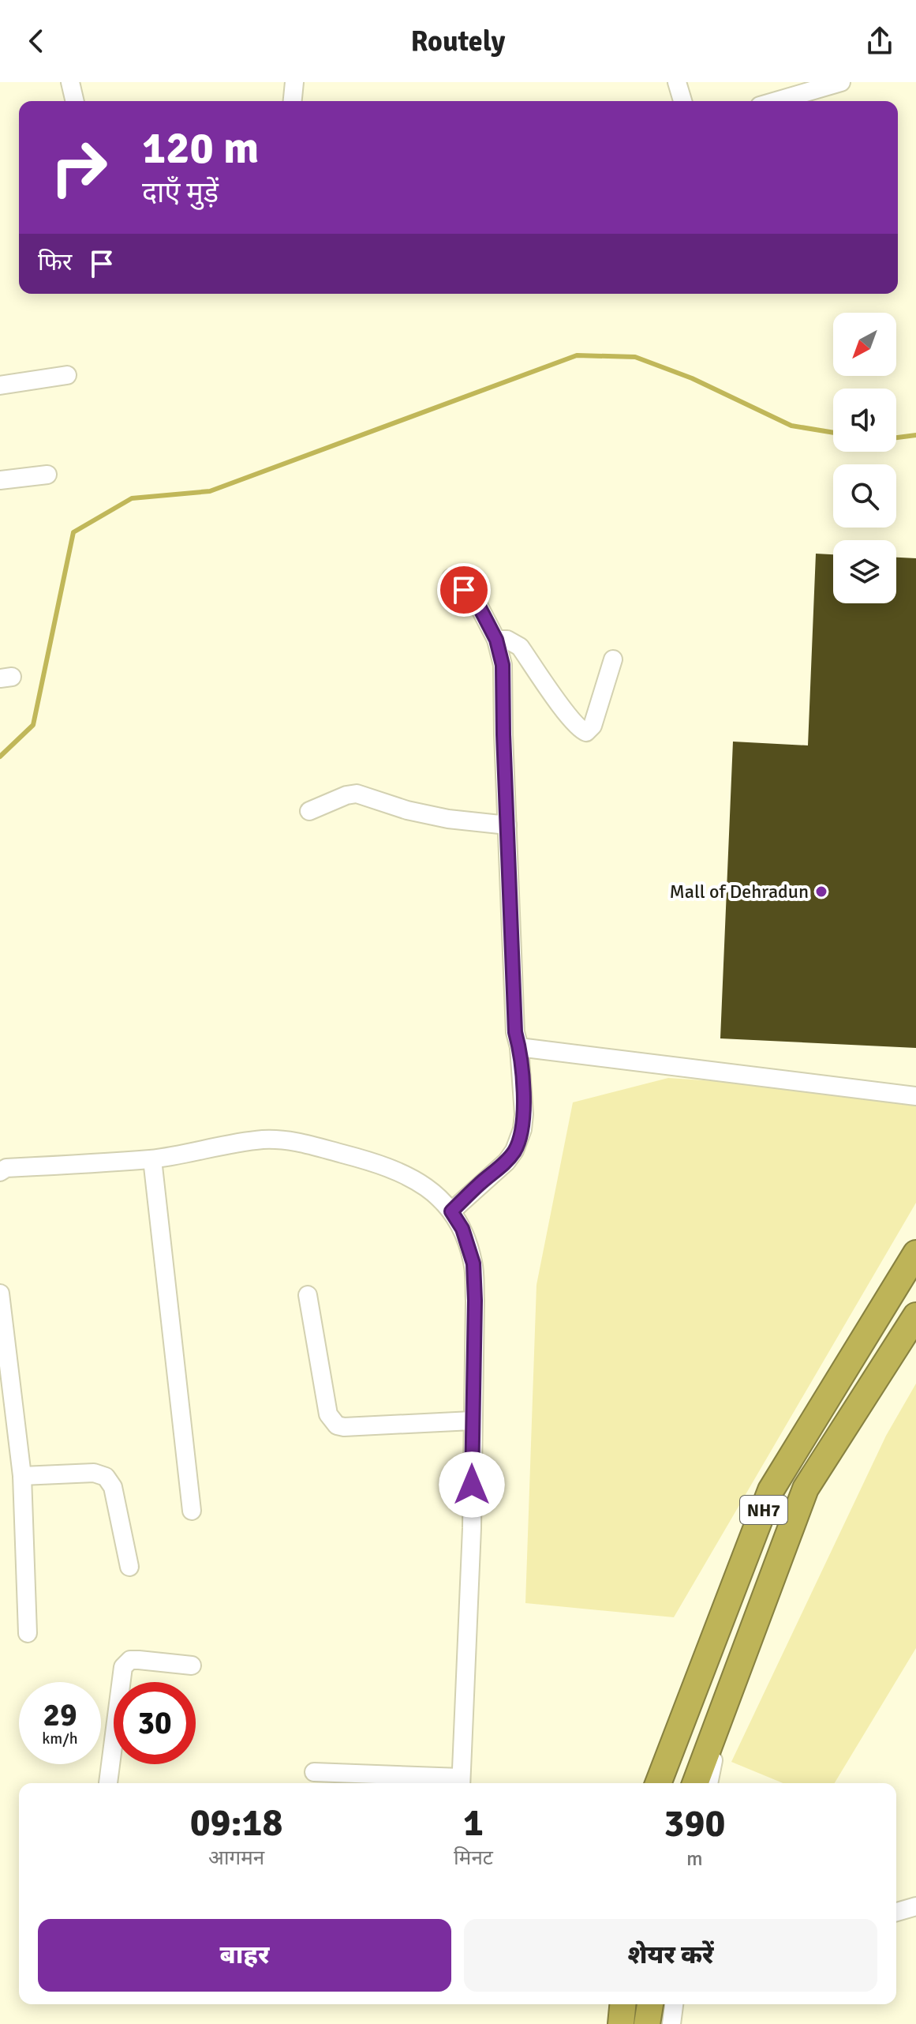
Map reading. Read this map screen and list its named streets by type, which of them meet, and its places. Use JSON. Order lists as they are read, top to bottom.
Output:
{
  "streets": {
    "highway": ["NH7"]
  },
  "places": ["Mall of Dehradun"],
  "north": "bottom left",
  "page": {
    "header": "Routely",
    "turn": ["120 m", "दाएँ मुड़ें"],
    "then": "फिर",
    "speed": "29 km/h",
    "limit": "30",
    "eta": [
      "09:18",
      "आगमन",
      "1",
      "मिनट",
      "390",
      "m"
    ],
    "buttons": ["बाहर", "शेयर करें"]
  }
}
